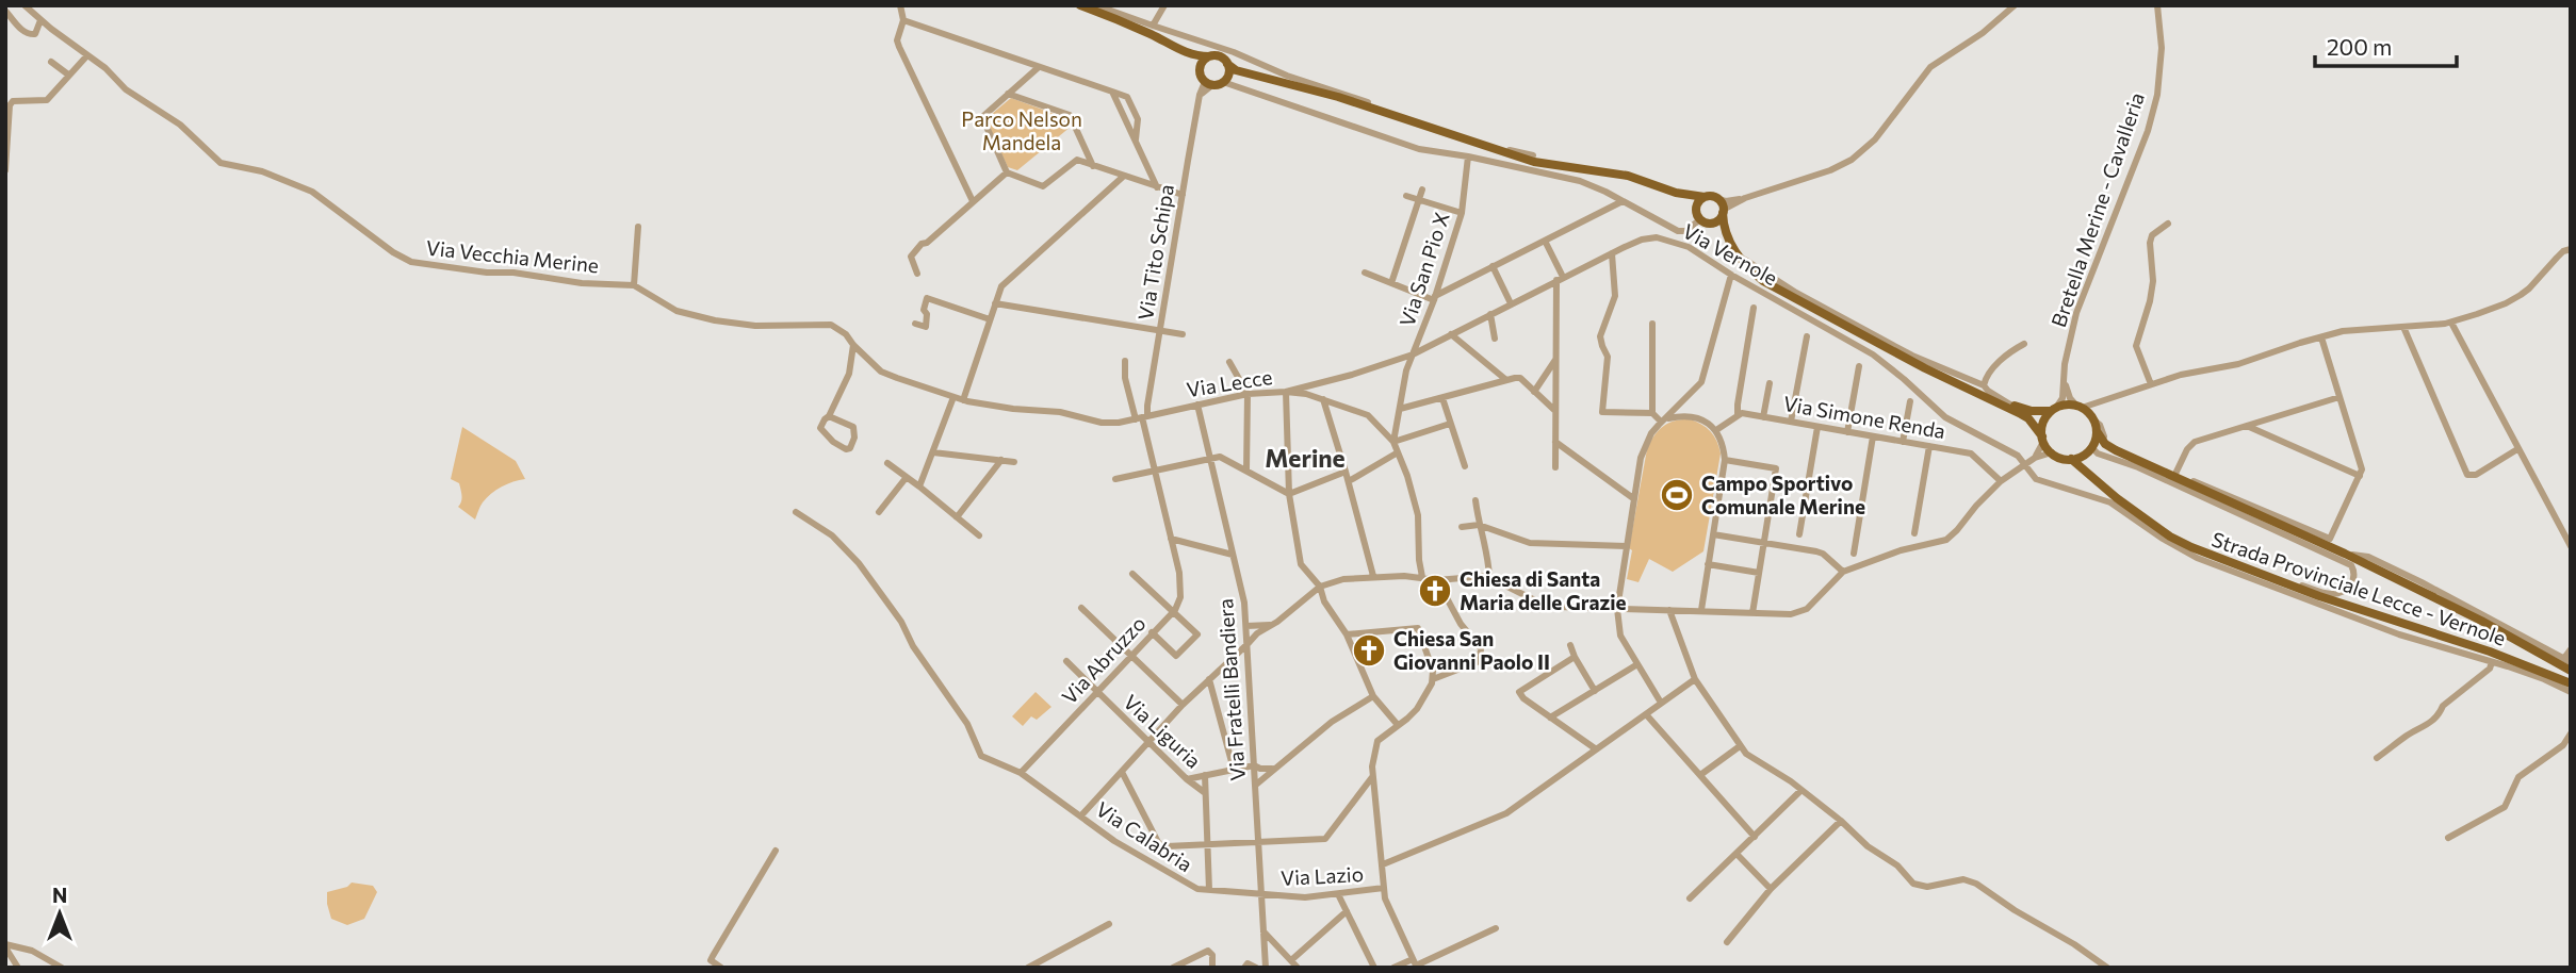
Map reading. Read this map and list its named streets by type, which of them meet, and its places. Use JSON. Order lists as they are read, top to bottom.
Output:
{
  "streets": {
    "main road": ["Strada Provinciale Lecce - Vernole"],
    "street": [
      "Bretella Merine - Cavalleria",
      "Via Tito Schipa",
      "Via Vernole",
      "Via Vecchia Merine",
      "Via San Pio X",
      "Via Lecce",
      "Via Simone Renda",
      "Via Abruzzo",
      "Via Fratelli Bandiera",
      "Via Liguria",
      "Via Calabria",
      "Via Lazio"
    ]
  },
  "crossings": [
    ["Bretella Merine - Cavalleria", "Strada Provinciale Lecce - Vernole"],
    ["Via Tito Schipa", "Via Lecce"],
    ["Via Vernole", "Via San Pio X"],
    ["Via Vernole", "Via Lecce"],
    ["Via Vecchia Merine", "Via Lecce"],
    ["Via Lecce", "Via Fratelli Bandiera"],
    ["Via Abruzzo", "Via Liguria"],
    ["Via Abruzzo", "Via Calabria"],
    ["Via Fratelli Bandiera", "Via Calabria"],
    ["Via Fratelli Bandiera", "Via Lazio"],
    ["Via Calabria", "Via Lazio"]
  ],
  "districts": ["Merine"],
  "parks": ["Parco Nelson Mandela"],
  "places": {
    "sports": ["Campo Sportivo Comunale Merine"],
    "church": ["Chiesa di Santa Maria delle Grazie", "Chiesa San Giovanni Paolo II"]
  },
  "scale_bar": "200 m",
  "north": "top"
}
